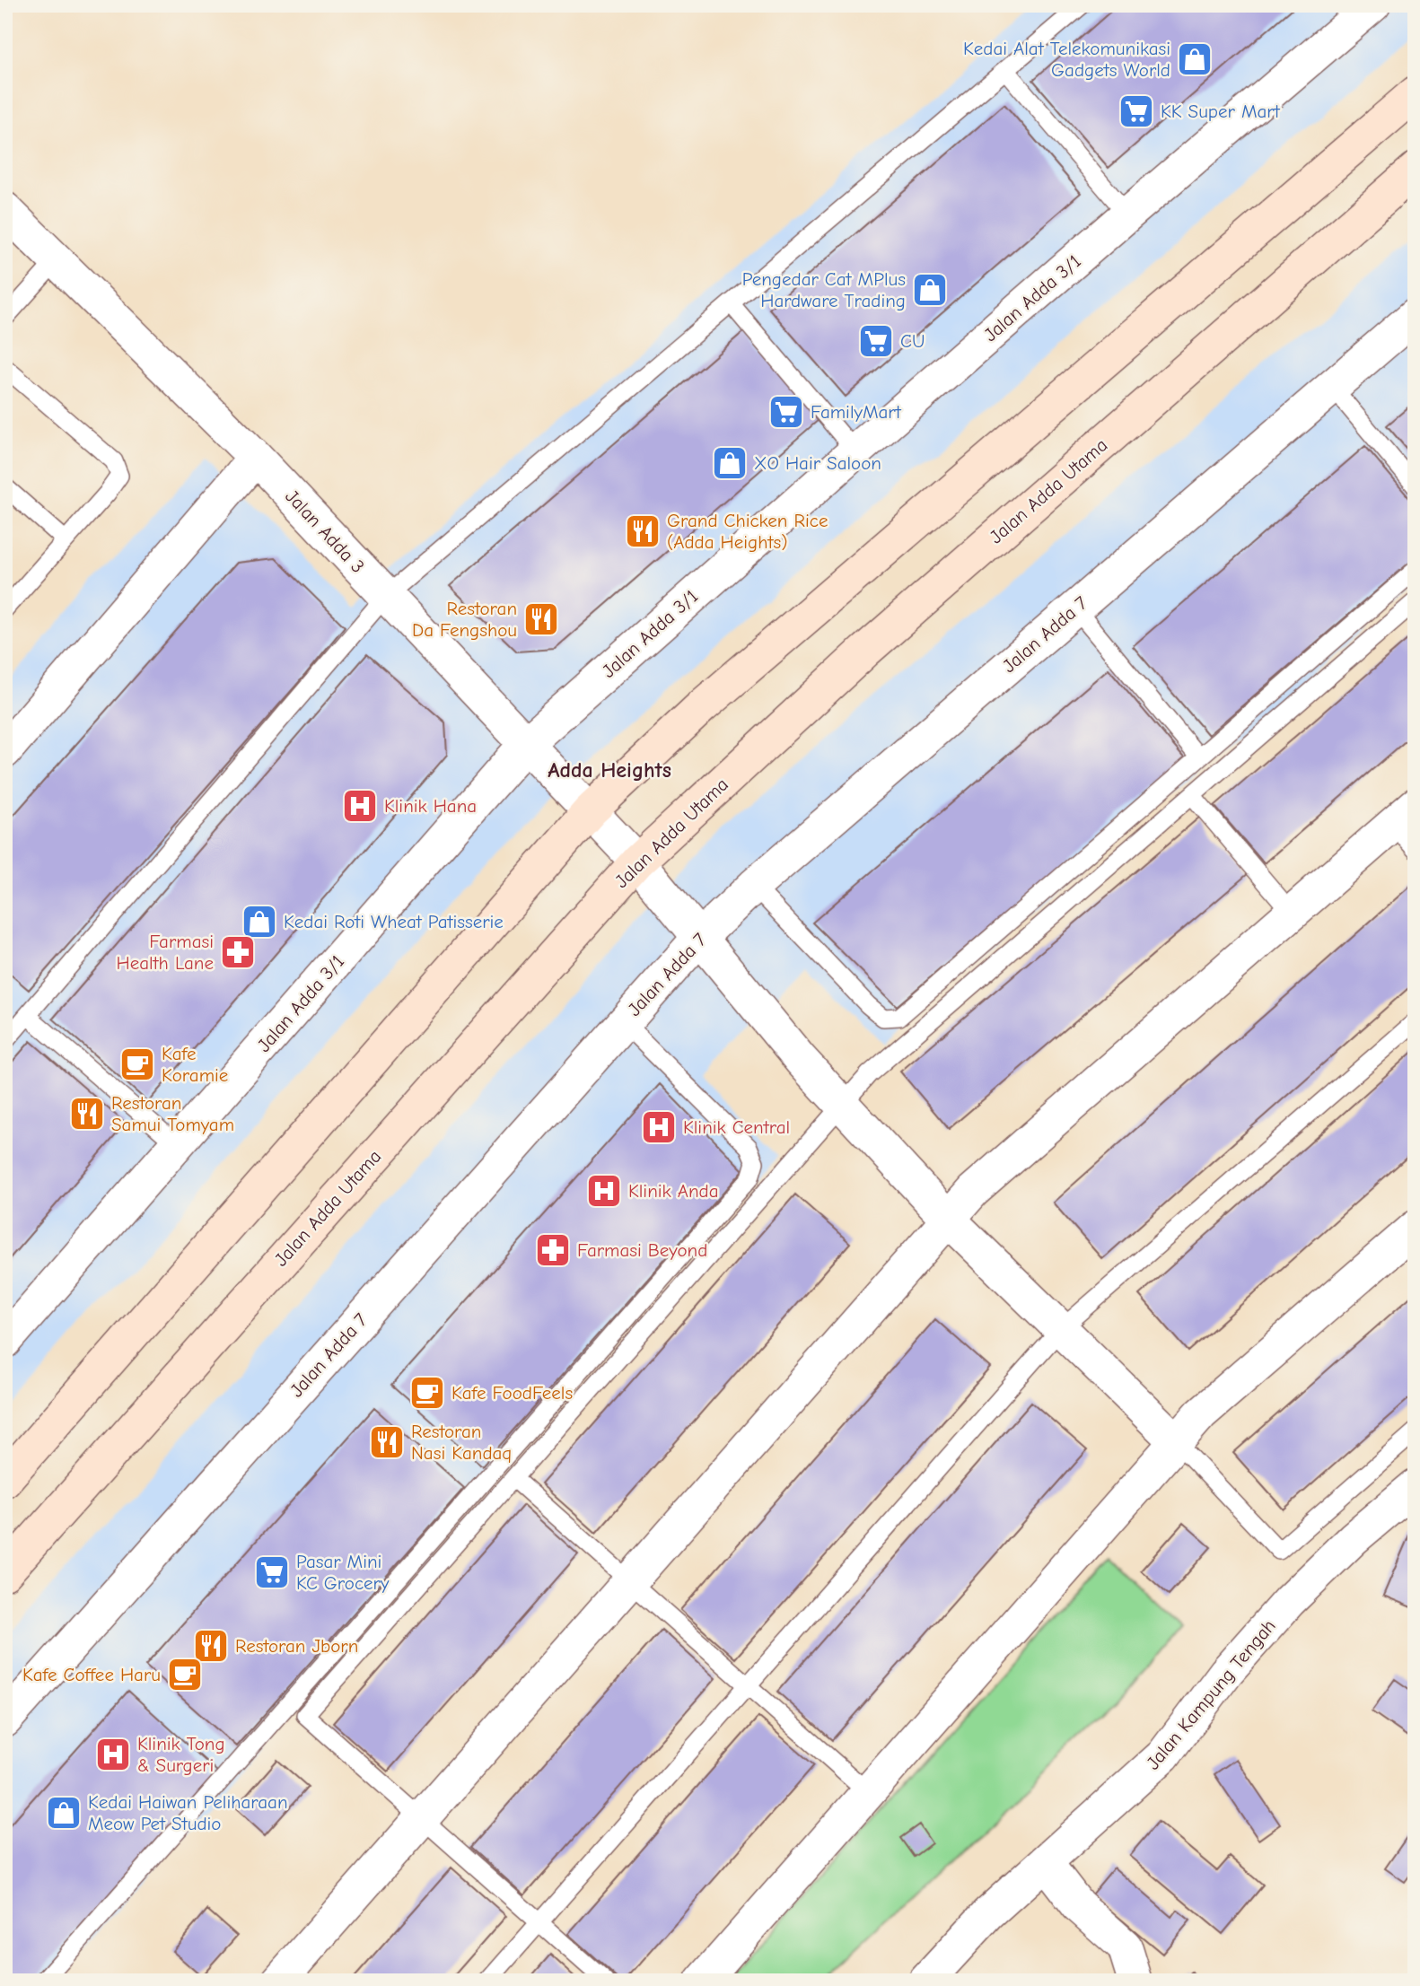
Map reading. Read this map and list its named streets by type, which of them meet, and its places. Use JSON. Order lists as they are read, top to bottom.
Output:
{
  "streets": {
    "main road": ["Jalan Adda Utama"],
    "street": [
      "Jalan Adda 3/1",
      "Jalan Adda 3",
      "Jalan Adda 7",
      "Jalan Kampung Tengah"
    ]
  },
  "crossings": [
    ["Jalan Adda 3/1", "Jalan Adda 3"],
    ["Jalan Adda Utama", "Jalan Adda 3"],
    ["Jalan Adda 3", "Jalan Adda 7"]
  ],
  "districts": ["Adda Heights"],
  "places": {
    "shop": [
      "Kedai Alat Telekomunikasi Gadgets World",
      "Pengedar Cat MPlus Hardware Trading",
      "XO Hair Saloon",
      "Kedai Roti Wheat Patisserie",
      "Kedai Haiwan Peliharaan Meow Pet Studio"
    ],
    "supermarket": [
      "KK Super Mart",
      "CU",
      "FamilyMart",
      "Pasar Mini KC Grocery"
    ],
    "restaurant": [
      "Grand Chicken Rice (Adda Heights)",
      "Restoran Da Fengshou",
      "Restoran Samui Tomyam",
      "Restoran Nasi Kandaq",
      "Restoran Jborn"
    ],
    "hospital": [
      "Klinik Hana",
      "Klinik Central",
      "Klinik Anda",
      "Klinik Tong & Surgeri"
    ],
    "pharmacy": ["Farmasi Health Lane", "Farmasi Beyond"],
    "cafe": ["Kafe Koramie", "Kafe FoodFeels", "Kafe Coffee Haru"]
  }
}
